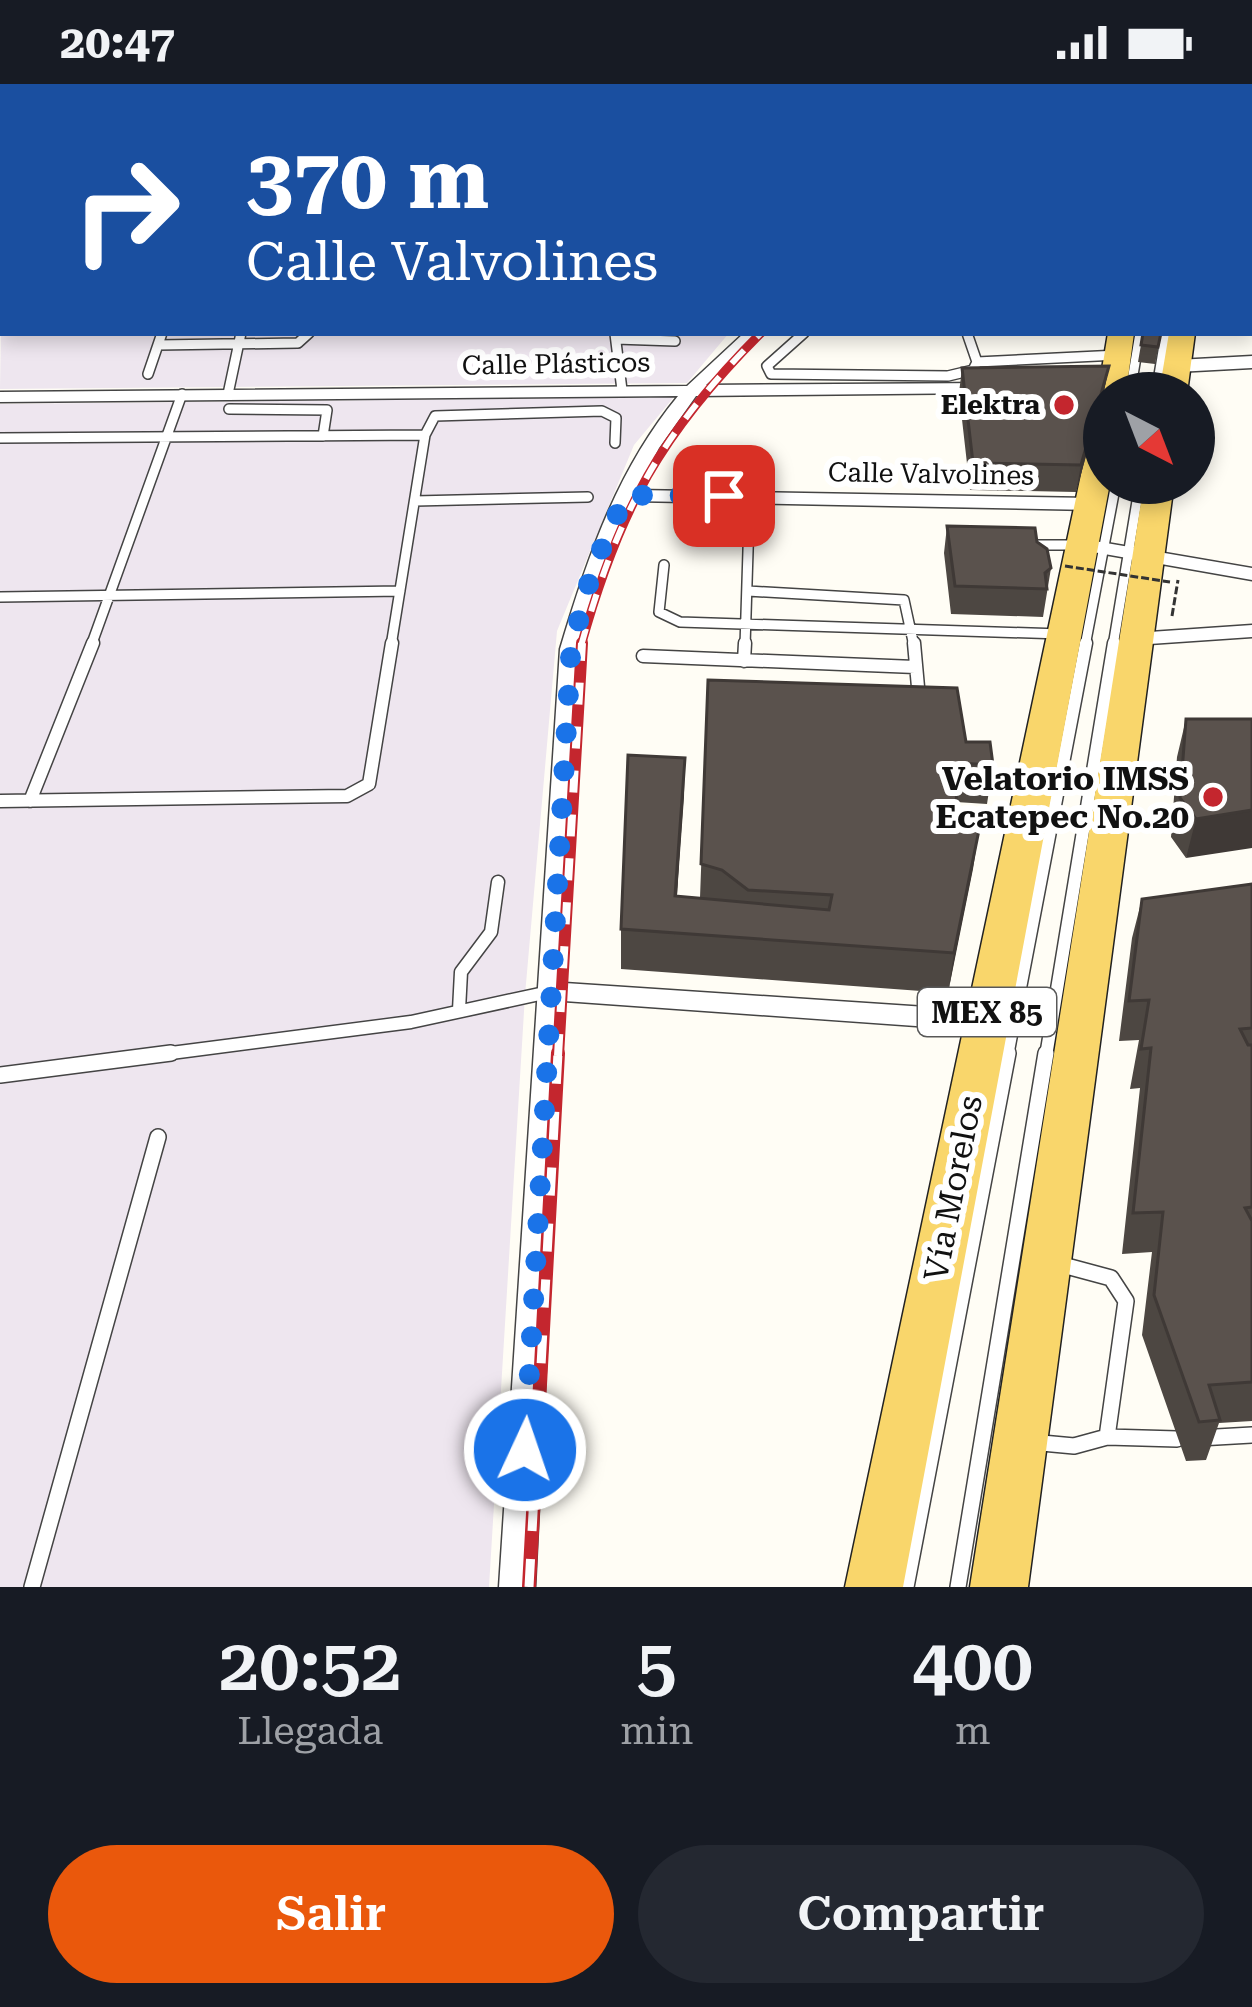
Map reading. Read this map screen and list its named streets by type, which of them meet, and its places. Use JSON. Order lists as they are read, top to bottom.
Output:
{
  "streets": {
    "main road": ["MEX 85", "Vía Morelos"],
    "street": ["Calle Plásticos", "Calle Valvolines"]
  },
  "crossings": [
    ["Calle Valvolines", "Vía Morelos"]
  ],
  "places": ["Elektra", "Velatorio IMSS Ecatepec No.20"],
  "north": "bottom right",
  "page": {
    "status": "20:47",
    "turn": ["370 m", "Calle Valvolines"],
    "eta": [
      "20:52",
      "Llegada",
      "5",
      "min",
      "400",
      "m"
    ],
    "buttons": ["Salir", "Compartir"]
  }
}
